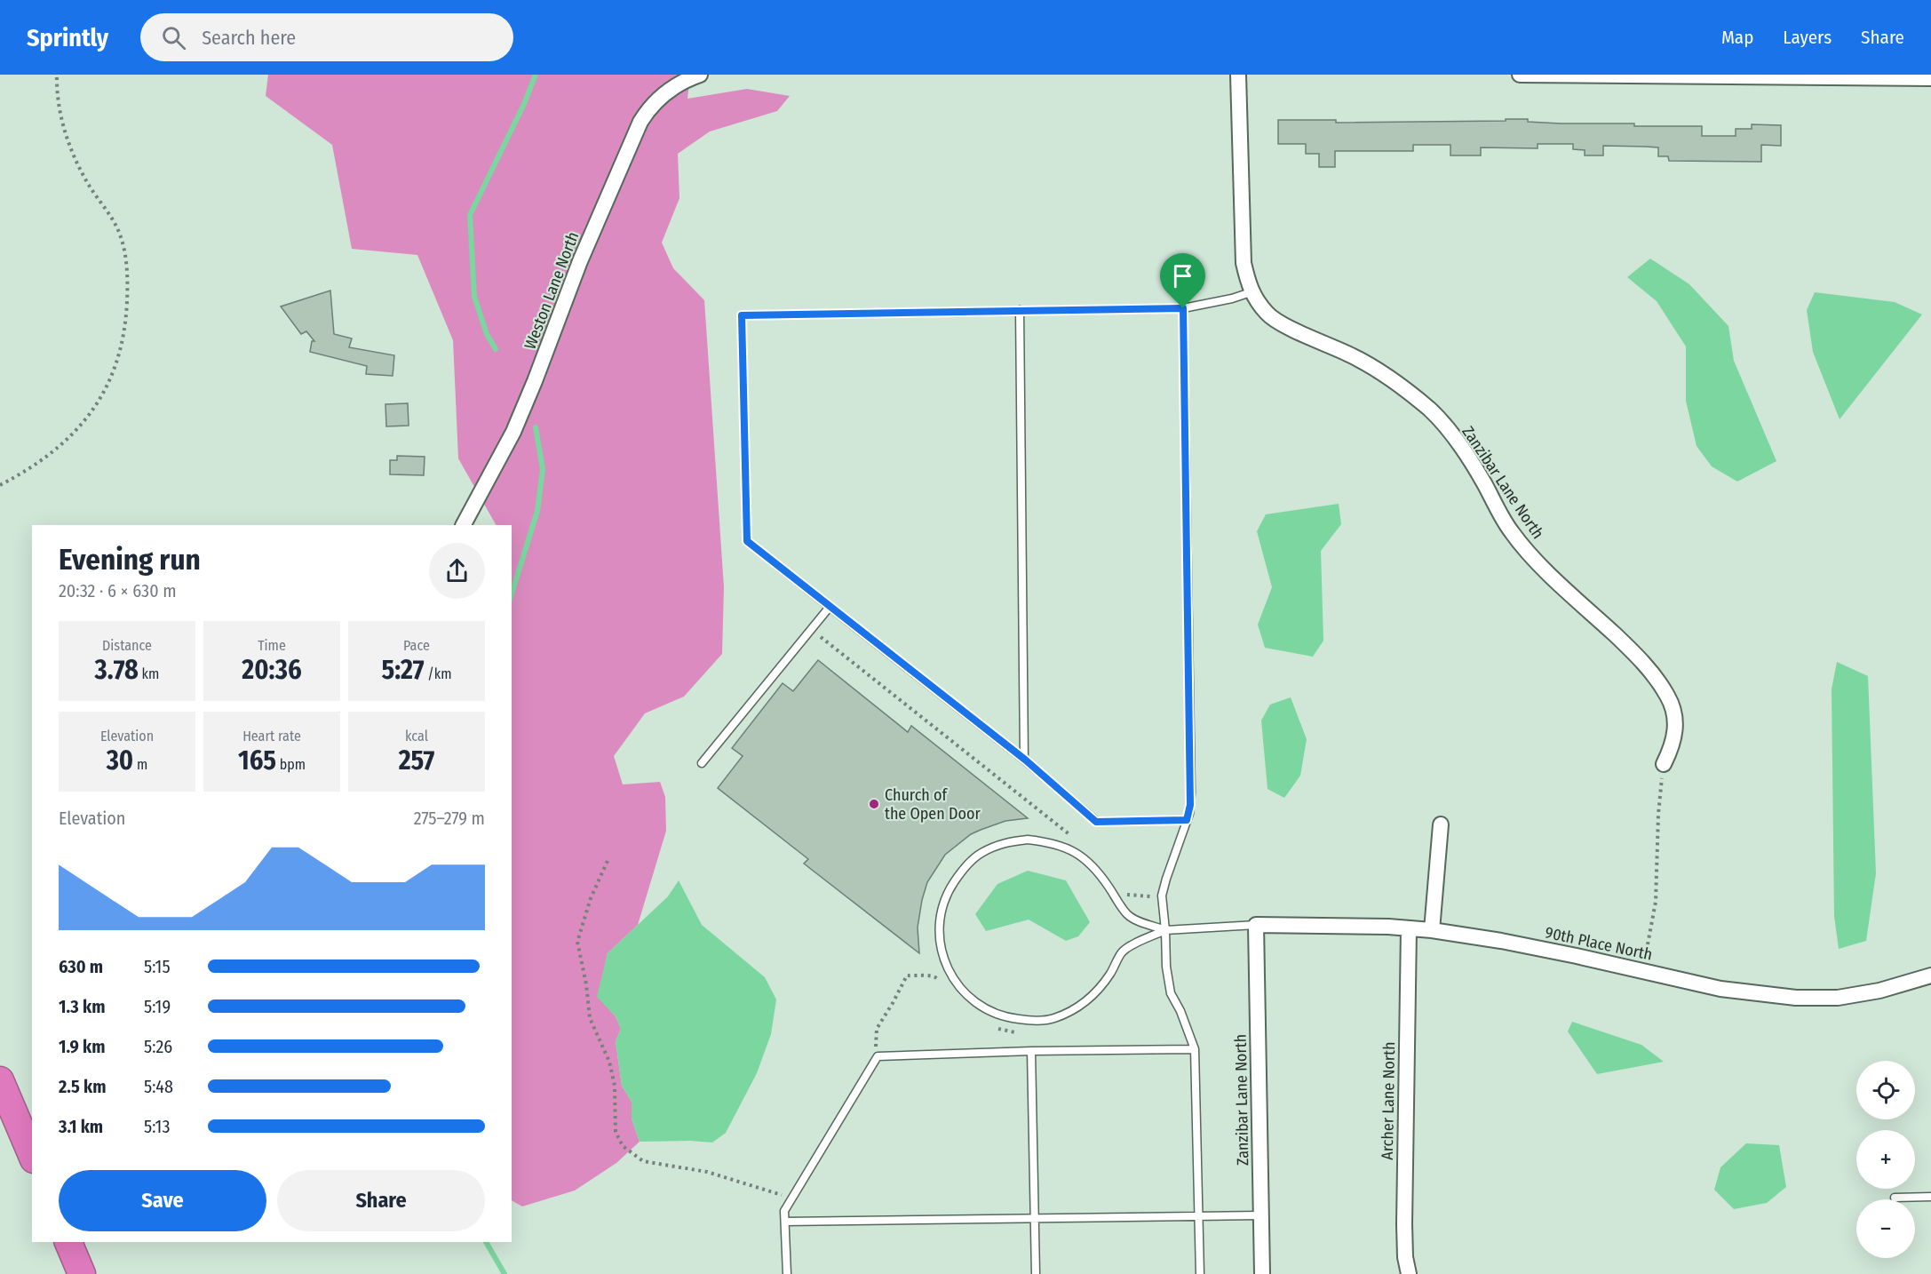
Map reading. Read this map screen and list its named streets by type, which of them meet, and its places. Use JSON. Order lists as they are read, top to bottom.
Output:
{
  "streets": {
    "street": [
      "Weston Lane North",
      "Zanzibar Lane North",
      "90th Place North",
      "Archer Lane North"
    ]
  },
  "crossings": [
    ["Zanzibar Lane North", "90th Place North"],
    ["90th Place North", "Archer Lane North"]
  ],
  "places": ["Church of the Open Door"],
  "page": {
    "header": "Sprintly",
    "search": "Search here",
    "nav": ["Map", "Layers", "Share"],
    "heading": ["Evening run", "20:32 · 6 × 630 m"],
    "stats": [
      ["Distance", "3.78 km"],
      ["Time", "20:36"],
      ["Pace", "5:27 /km"],
      ["Elevation", "30 m"],
      ["Heart rate", "165 bpm"],
      ["kcal", "257"]
    ],
    "chart": ["Elevation", "275–279 m"],
    "list": [
      {
        "name": "630 m",
        "note": "5:15"
      },
      {
        "name": "1.3 km",
        "note": "5:19"
      },
      {
        "name": "1.9 km",
        "note": "5:26"
      },
      {
        "name": "2.5 km",
        "note": "5:48"
      },
      {
        "name": "3.1 km",
        "note": "5:13"
      }
    ],
    "map_buttons": ["+", "−"],
    "buttons": ["Save", "Share"]
  }
}
